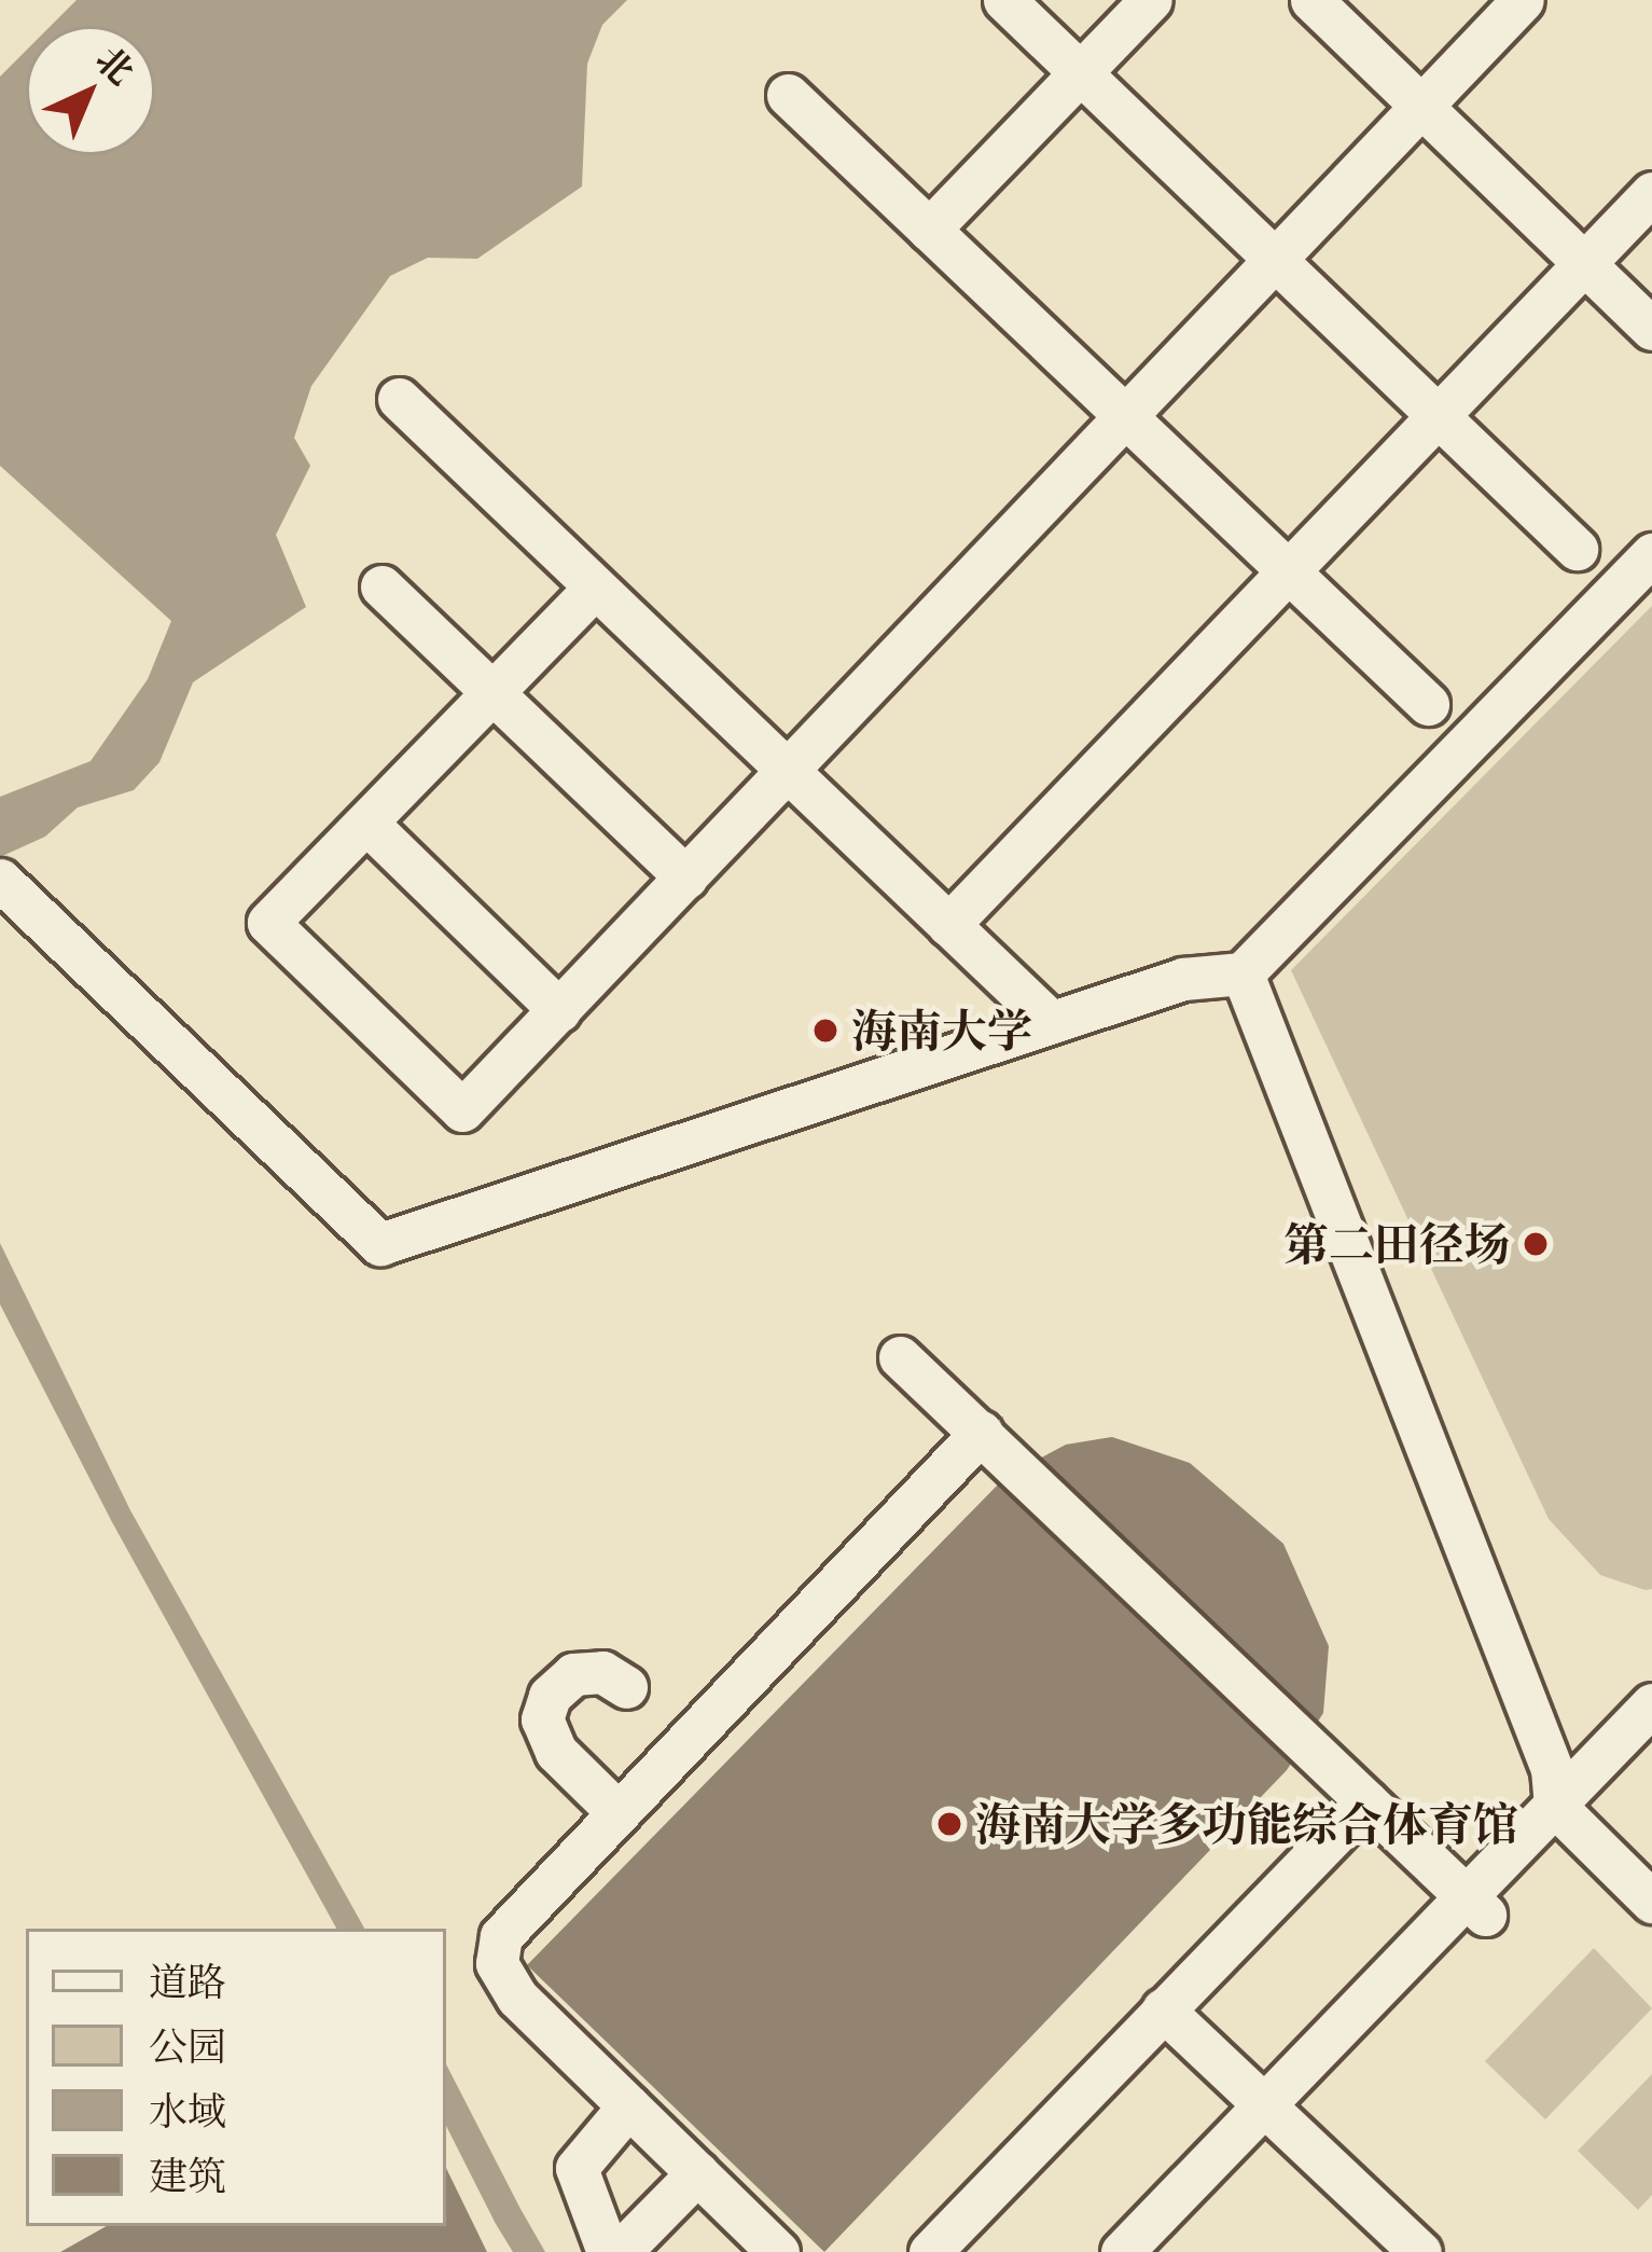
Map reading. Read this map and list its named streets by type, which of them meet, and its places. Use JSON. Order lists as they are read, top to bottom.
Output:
{
  "places": ["海南大学", "第二田径场", "海南大学多功能综合体育馆"],
  "legend": [
    "道路",
    "公园",
    "水域",
    "建筑"
  ],
  "north": "top right"
}
